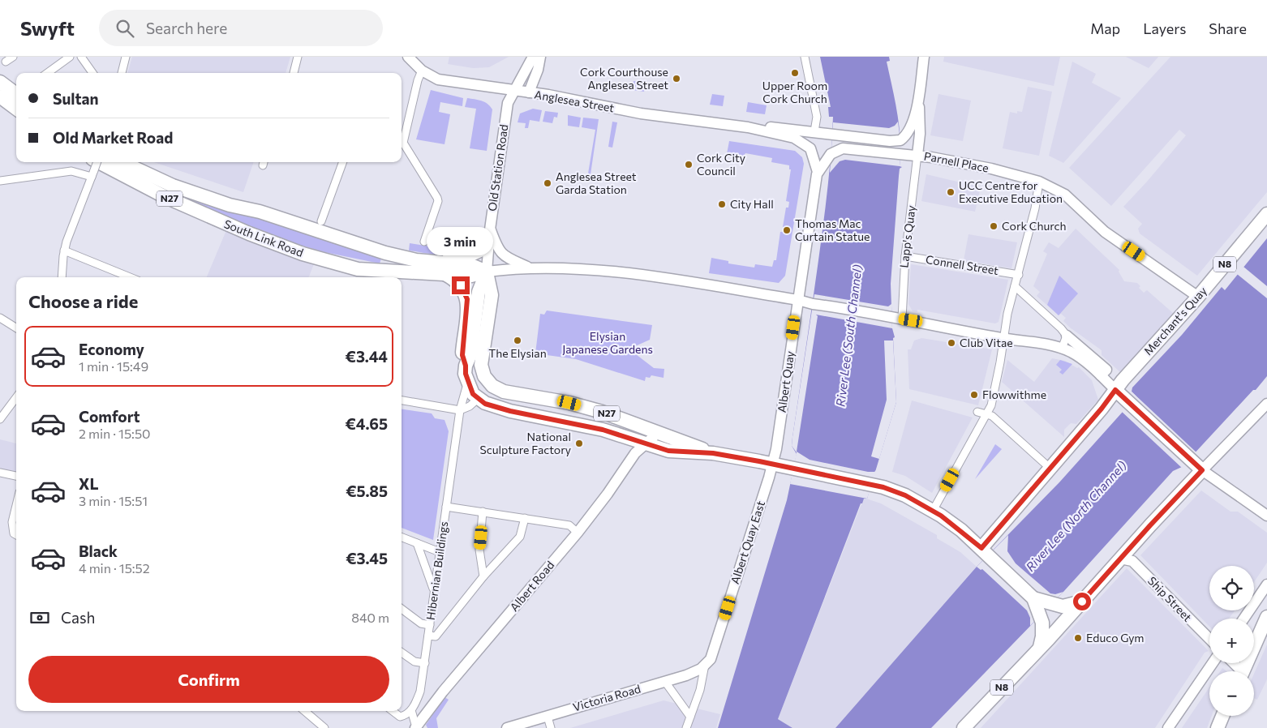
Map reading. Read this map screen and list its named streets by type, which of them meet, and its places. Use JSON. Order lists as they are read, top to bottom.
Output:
{
  "streets": {
    "highway": [
      "N27",
      "South Link Road",
      "N8",
      "Merchant's Quay"
    ],
    "street": [
      "Anglesea Street",
      "Parnell Place",
      "Old Station Road",
      "Lapp's Quay",
      "Connell Street",
      "Albert Quay",
      "Albert Quay East",
      "Hibernian Buildings",
      "Albert Road",
      "Ship Street",
      "Victoria Road"
    ]
  },
  "crossings": [
    ["Anglesea Street", "Parnell Place"],
    ["Anglesea Street", "Old Station Road"],
    ["Anglesea Street", "Albert Quay"],
    ["Parnell Place", "Lapp's Quay"],
    ["Parnell Place", "Merchant's Quay"],
    ["Parnell Place", "Albert Quay"],
    ["Old Station Road", "N27"],
    ["N27", "South Link Road"],
    ["N27", "N8"],
    ["N27", "Albert Quay"],
    ["N27", "Albert Quay East"],
    ["N27", "Albert Road"],
    ["Lapp's Quay", "Connell Street"],
    ["N8", "Merchant's Quay"],
    ["N8", "Ship Street"],
    ["Albert Quay", "Albert Quay East"],
    ["Albert Quay East", "Victoria Road"],
    ["Hibernian Buildings", "Albert Road"]
  ],
  "water": ["River Lee (South Channel)", "River Lee (North Channel)"],
  "parks": ["Elysian Japanese Gardens"],
  "places": [
    "Upper Room Cork Church",
    "Cork Courthouse Anglesea Street",
    "Cork City Council",
    "Anglesea Street Garda Station",
    "UCC Centre for Executive Education",
    "City Hall",
    "Cork Church",
    "Thomas Mac Curtain Statue",
    "The Elysian",
    "Club Vitae",
    "Flowwithme",
    "National Sculpture Factory",
    "Educo Gym"
  ],
  "page": {
    "header": "Swyft",
    "search": "Search here",
    "nav": ["Map", "Layers", "Share"],
    "banner": ["Sultan", "Old Market Road"],
    "bubble": "3 min",
    "heading": "Choose a ride",
    "list": [
      {
        "name": "Economy",
        "note": "1 min · 15:49",
        "value": "€3.44"
      },
      {
        "name": "Comfort",
        "note": "2 min · 15:50",
        "value": "€4.65"
      },
      {
        "name": "XL",
        "note": "3 min · 15:51",
        "value": "€5.85"
      },
      {
        "name": "Black",
        "note": "4 min · 15:52",
        "value": "€3.45"
      }
    ],
    "map_buttons": ["+", "−"],
    "pay": ["Cash", "840 m"],
    "buttons": "Confirm"
  }
}
